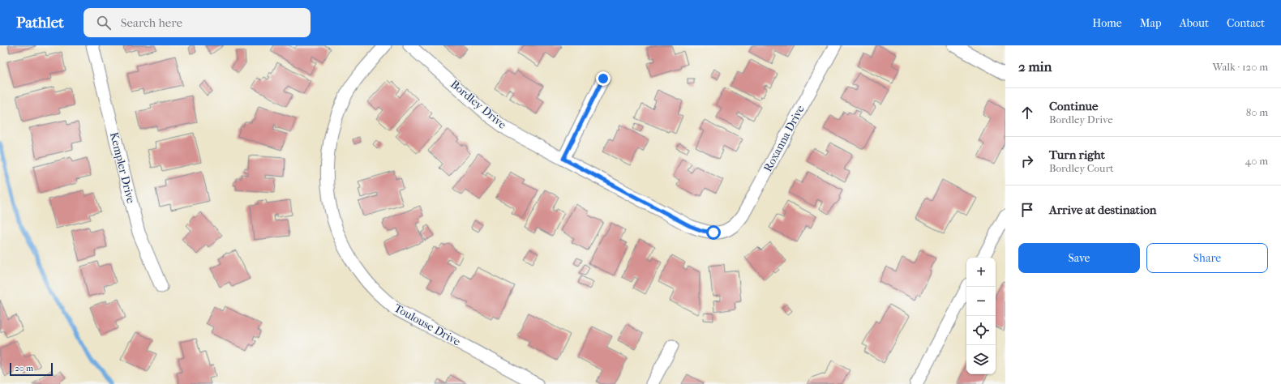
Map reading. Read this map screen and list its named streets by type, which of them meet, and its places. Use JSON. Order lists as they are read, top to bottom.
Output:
{
  "streets": {
    "street": [
      "Bordley Drive",
      "Roxanna Drive",
      "Kempler Drive",
      "Toulouse Drive"
    ]
  },
  "crossings": [
    ["Bordley Drive", "Roxanna Drive"]
  ],
  "scale_bar": "20 m",
  "page": {
    "header": "Pathlet",
    "search": "Search here",
    "nav": [
      "Home",
      "Map",
      "About",
      "Contact"
    ],
    "heading": ["2 min", "Walk · 120 m"],
    "list": [
      ["Continue", "Bordley Drive", "80 m"],
      ["Turn right", "Bordley Court", "40 m"],
      "Arrive at destination"
    ],
    "buttons": ["Save", "Share"],
    "map_buttons": ["+", "−"],
    "scale": "20 m"
  }
}
